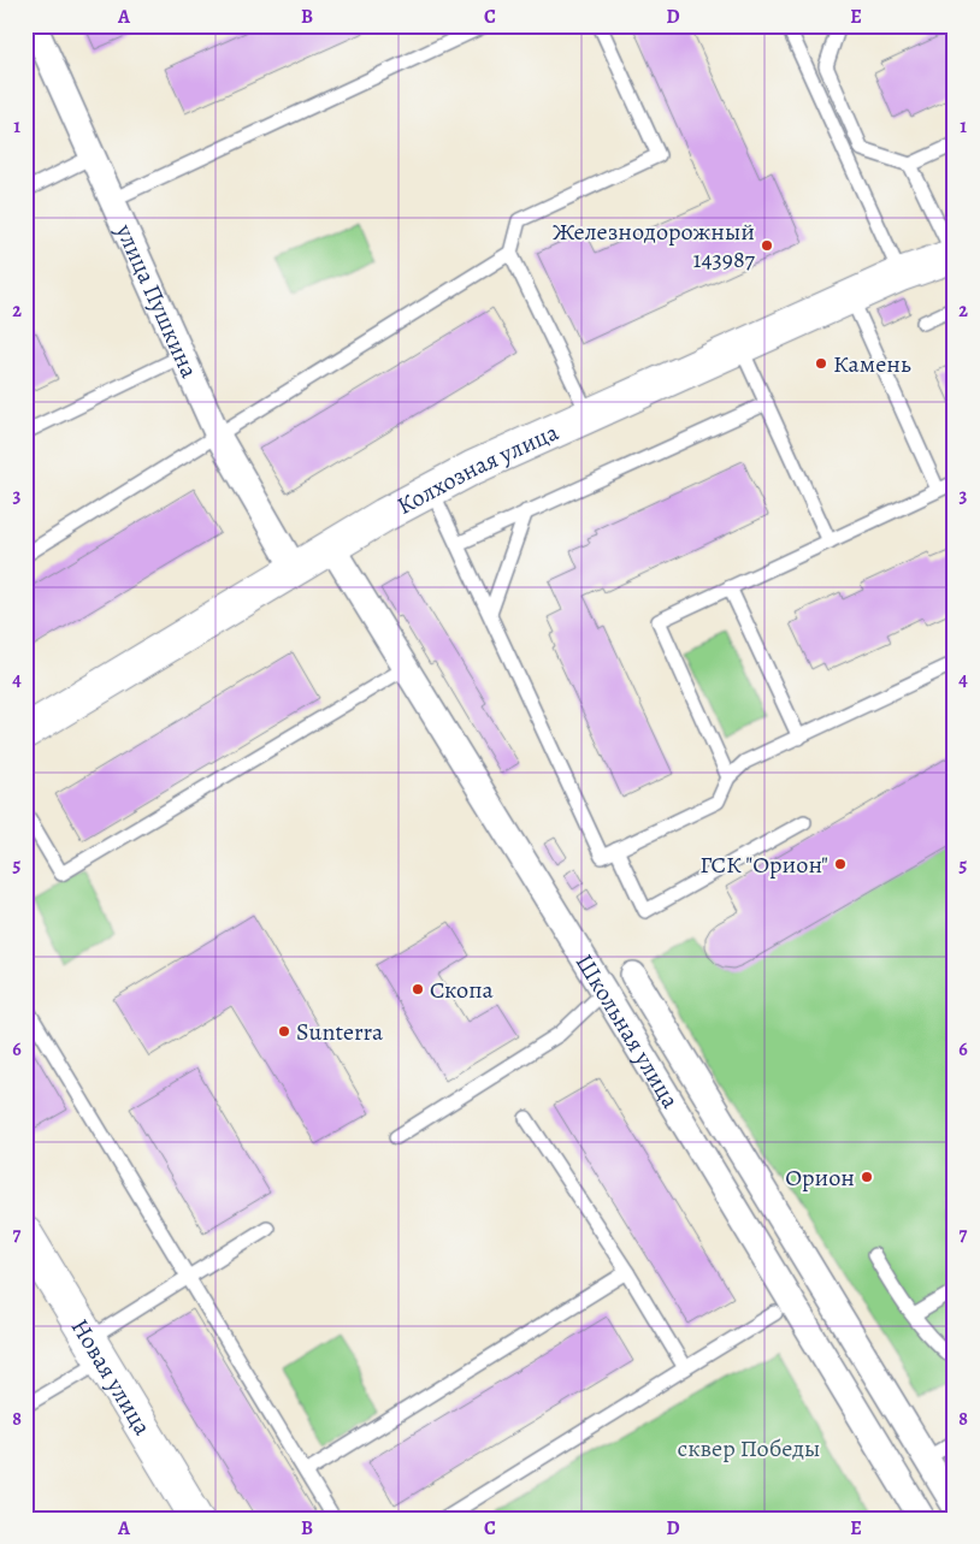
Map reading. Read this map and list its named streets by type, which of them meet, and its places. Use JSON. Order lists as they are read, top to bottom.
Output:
{
  "streets": {
    "street": [
      "улица Пушкина",
      "Колхозная улица",
      "Школьная улица",
      "Новая улица"
    ]
  },
  "crossings": [
    ["улица Пушкина", "Колхозная улица"],
    ["Колхозная улица", "Школьная улица"]
  ],
  "parks": ["сквер Победы"],
  "places": [
    "Железнодорожный 143987",
    "Камень",
    "ГСК \"Орион\"",
    "Скопа",
    "Sunterra",
    "Орион"
  ],
  "grid": {
    "columns": [
      "A",
      "B",
      "C",
      "D",
      "E"
    ],
    "rows": [
      "1",
      "2",
      "3",
      "4",
      "5",
      "6",
      "7",
      "8"
    ]
  }
}
